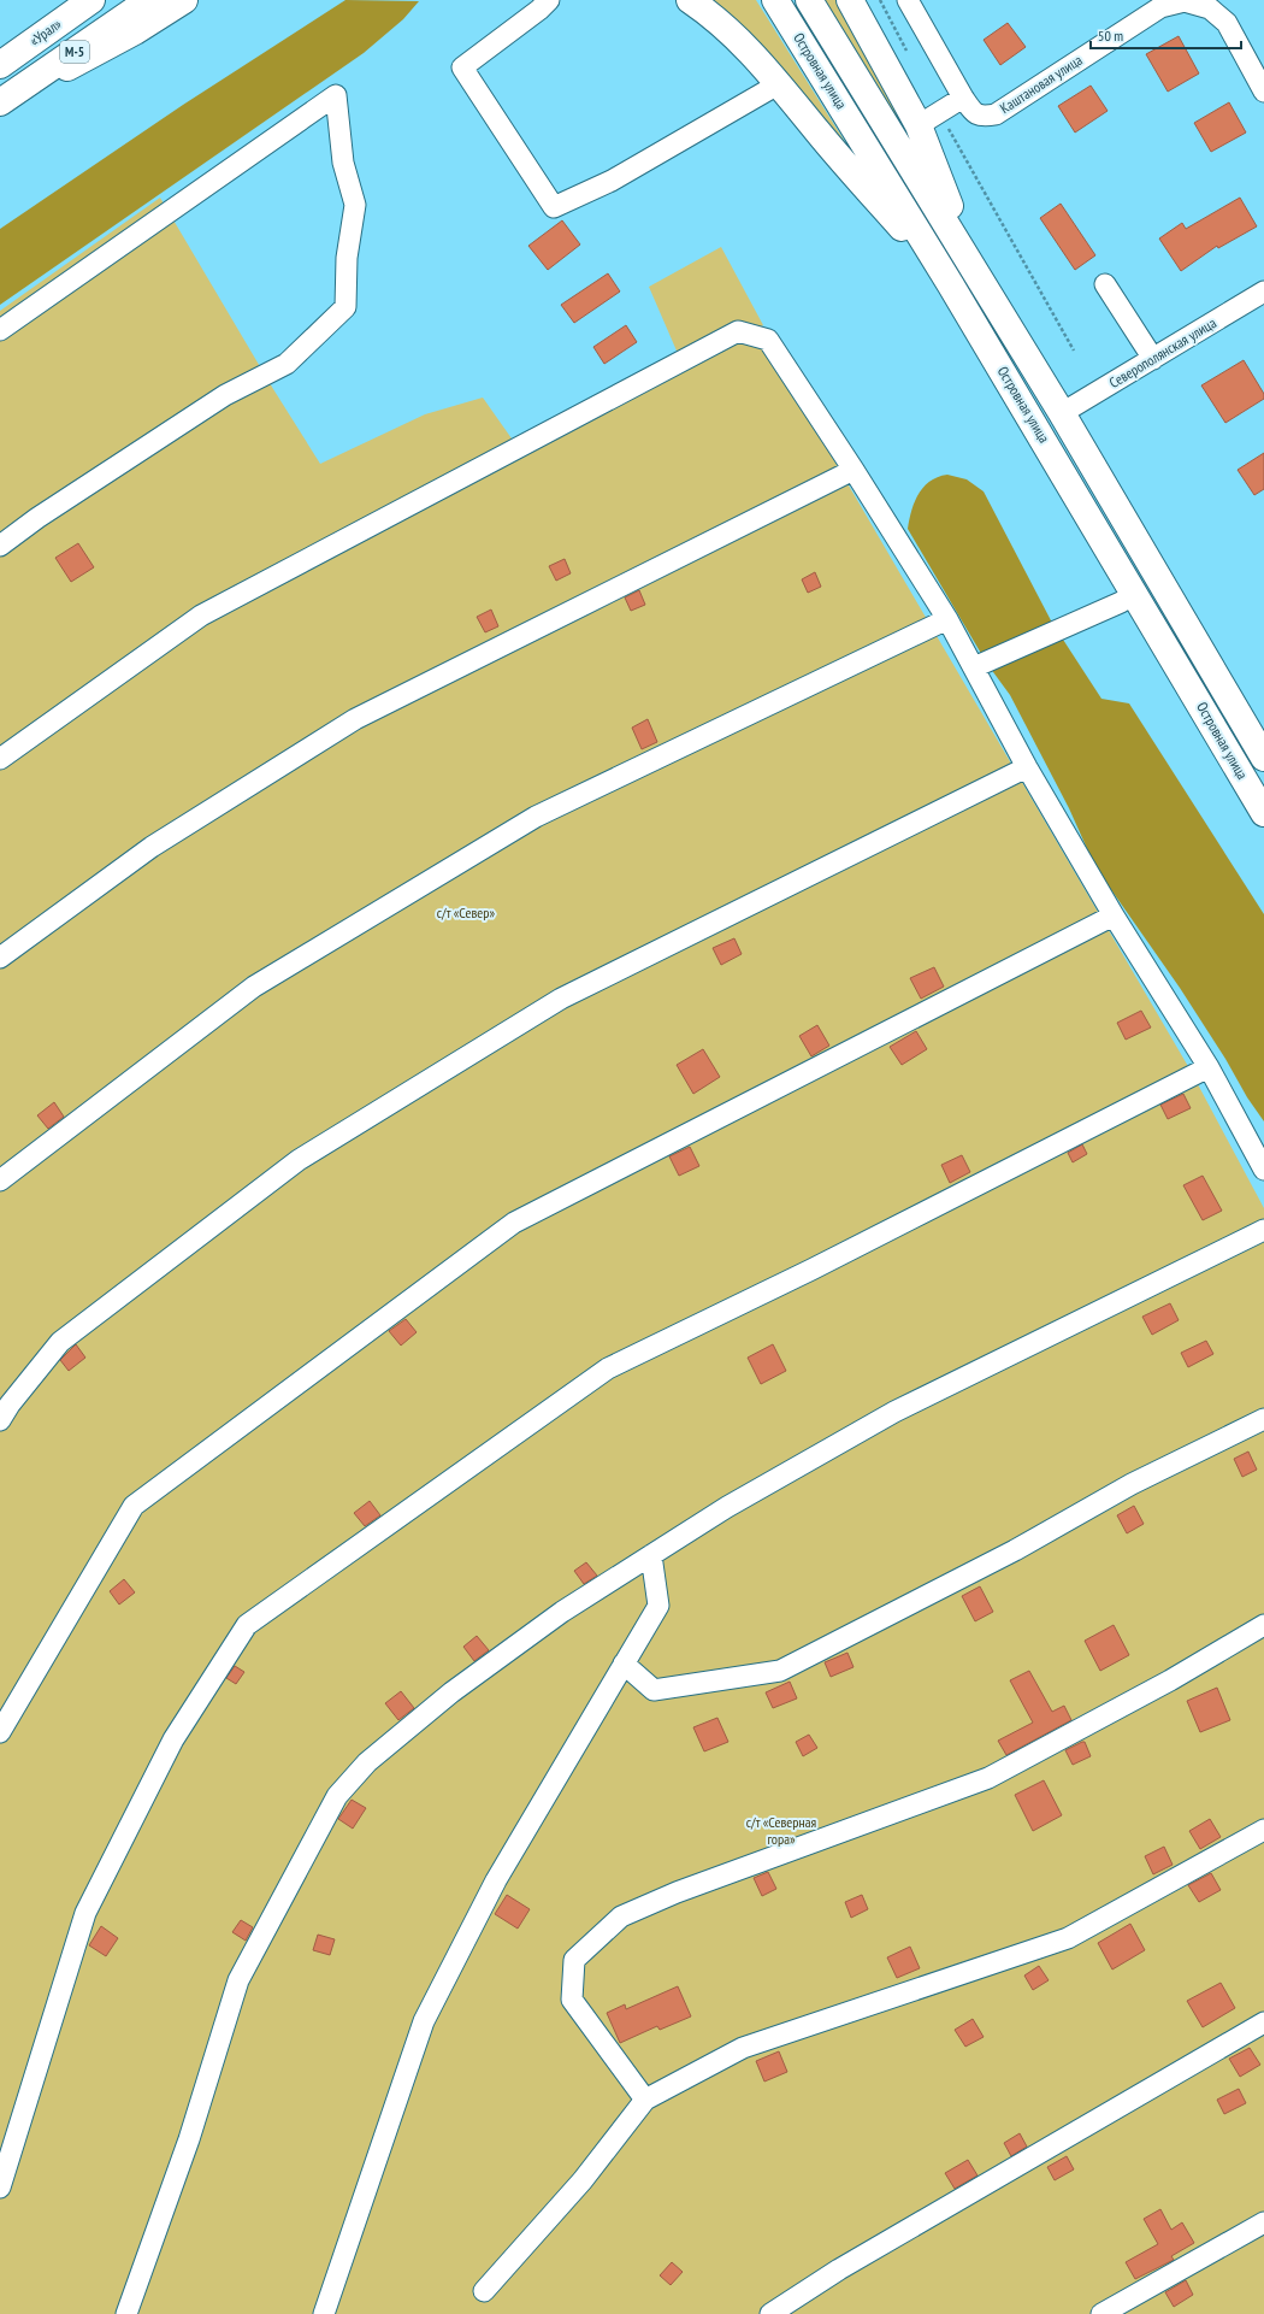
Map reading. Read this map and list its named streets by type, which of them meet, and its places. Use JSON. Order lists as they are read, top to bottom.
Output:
{
  "streets": {
    "main road": ["«Урал»", "М-5", "Островная улица"],
    "street": ["Каштановая улица", "Северополянская улица"]
  },
  "crossings": [
    ["Островная улица", "Северополянская улица"]
  ],
  "parks": ["с/т «Север»", "с/т «Северная гора»"],
  "scale_bar": "50 m"
}
